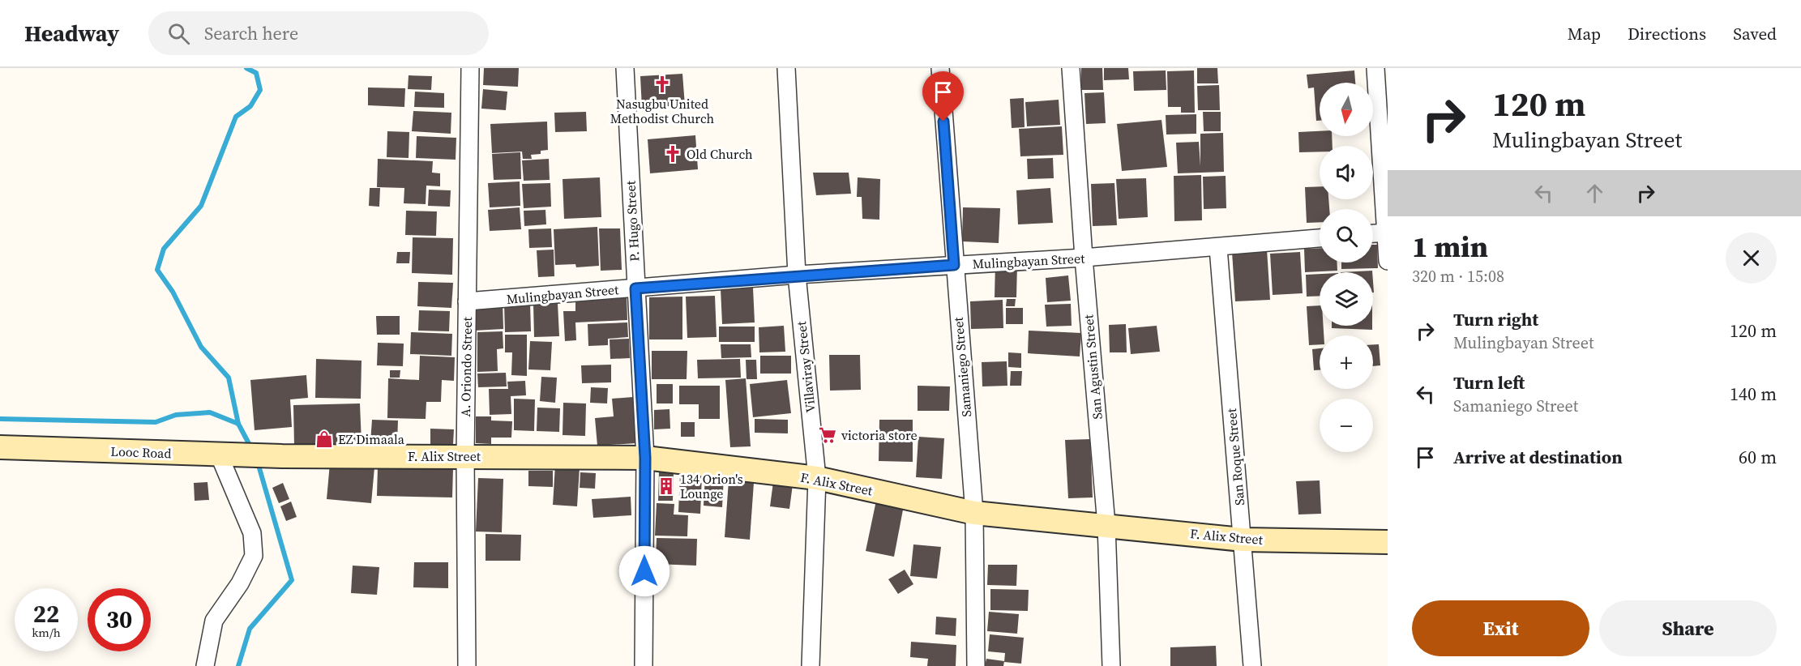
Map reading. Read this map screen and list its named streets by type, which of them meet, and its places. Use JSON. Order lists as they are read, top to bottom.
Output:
{
  "streets": {
    "main road": ["Looc Road", "F. Alix Street"],
    "street": [
      "P. Hugo Street",
      "Mulingbayan Street",
      "A. Oriondo Street",
      "Villaviray Street",
      "Samaniego Street",
      "San Agustin Street",
      "San Roque Street"
    ]
  },
  "crossings": [
    ["P. Hugo Street", "Mulingbayan Street"],
    ["P. Hugo Street", "F. Alix Street"],
    ["Mulingbayan Street", "A. Oriondo Street"],
    ["Mulingbayan Street", "Villaviray Street"],
    ["Mulingbayan Street", "Samaniego Street"],
    ["Mulingbayan Street", "San Agustin Street"],
    ["Mulingbayan Street", "San Roque Street"],
    ["A. Oriondo Street", "F. Alix Street"],
    ["Villaviray Street", "F. Alix Street"],
    ["Samaniego Street", "F. Alix Street"],
    ["San Agustin Street", "F. Alix Street"],
    ["Looc Road", "F. Alix Street"],
    ["F. Alix Street", "San Roque Street"]
  ],
  "places": {
    "church": ["Nasugbu United Methodist Church", "Old Church"],
    "supermarket": ["victoria store"],
    "shop": ["EZ Dimaala"],
    "building": ["134 Orion's Lounge"]
  },
  "north": "bottom",
  "page": {
    "header": "Headway",
    "search": "Search here",
    "nav": ["Map", "Directions", "Saved"],
    "turn": ["120 m", "Mulingbayan Street"],
    "map_buttons": ["+", "−"],
    "heading": ["1 min", "320 m · 15:08"],
    "list": [
      {
        "name": "Turn right",
        "note": "Mulingbayan Street",
        "value": "120 m"
      },
      {
        "name": "Turn left",
        "note": "Samaniego Street",
        "value": "140 m"
      },
      {
        "name": "Arrive at destination",
        "value": "60 m"
      }
    ],
    "speed": "22 km/h",
    "limit": "30",
    "buttons": ["Exit", "Share"]
  }
}
